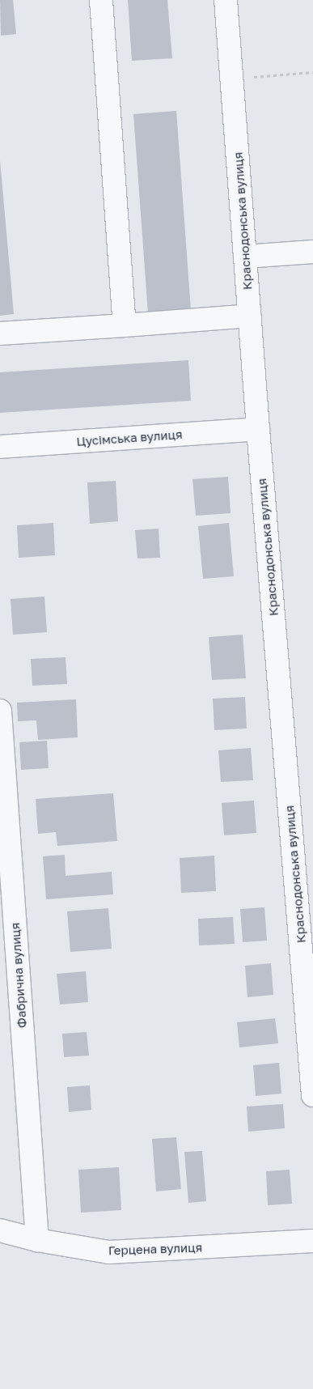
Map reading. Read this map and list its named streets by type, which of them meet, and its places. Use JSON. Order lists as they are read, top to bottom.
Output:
{
  "streets": {
    "street": [
      "Краснодонська вулиця",
      "Цусімська вулиця",
      "Фабрична вулиця",
      "Герцена вулиця"
    ]
  },
  "crossings": [
    ["Краснодонська вулиця", "Цусімська вулиця"],
    ["Фабрична вулиця", "Герцена вулиця"]
  ]
}
